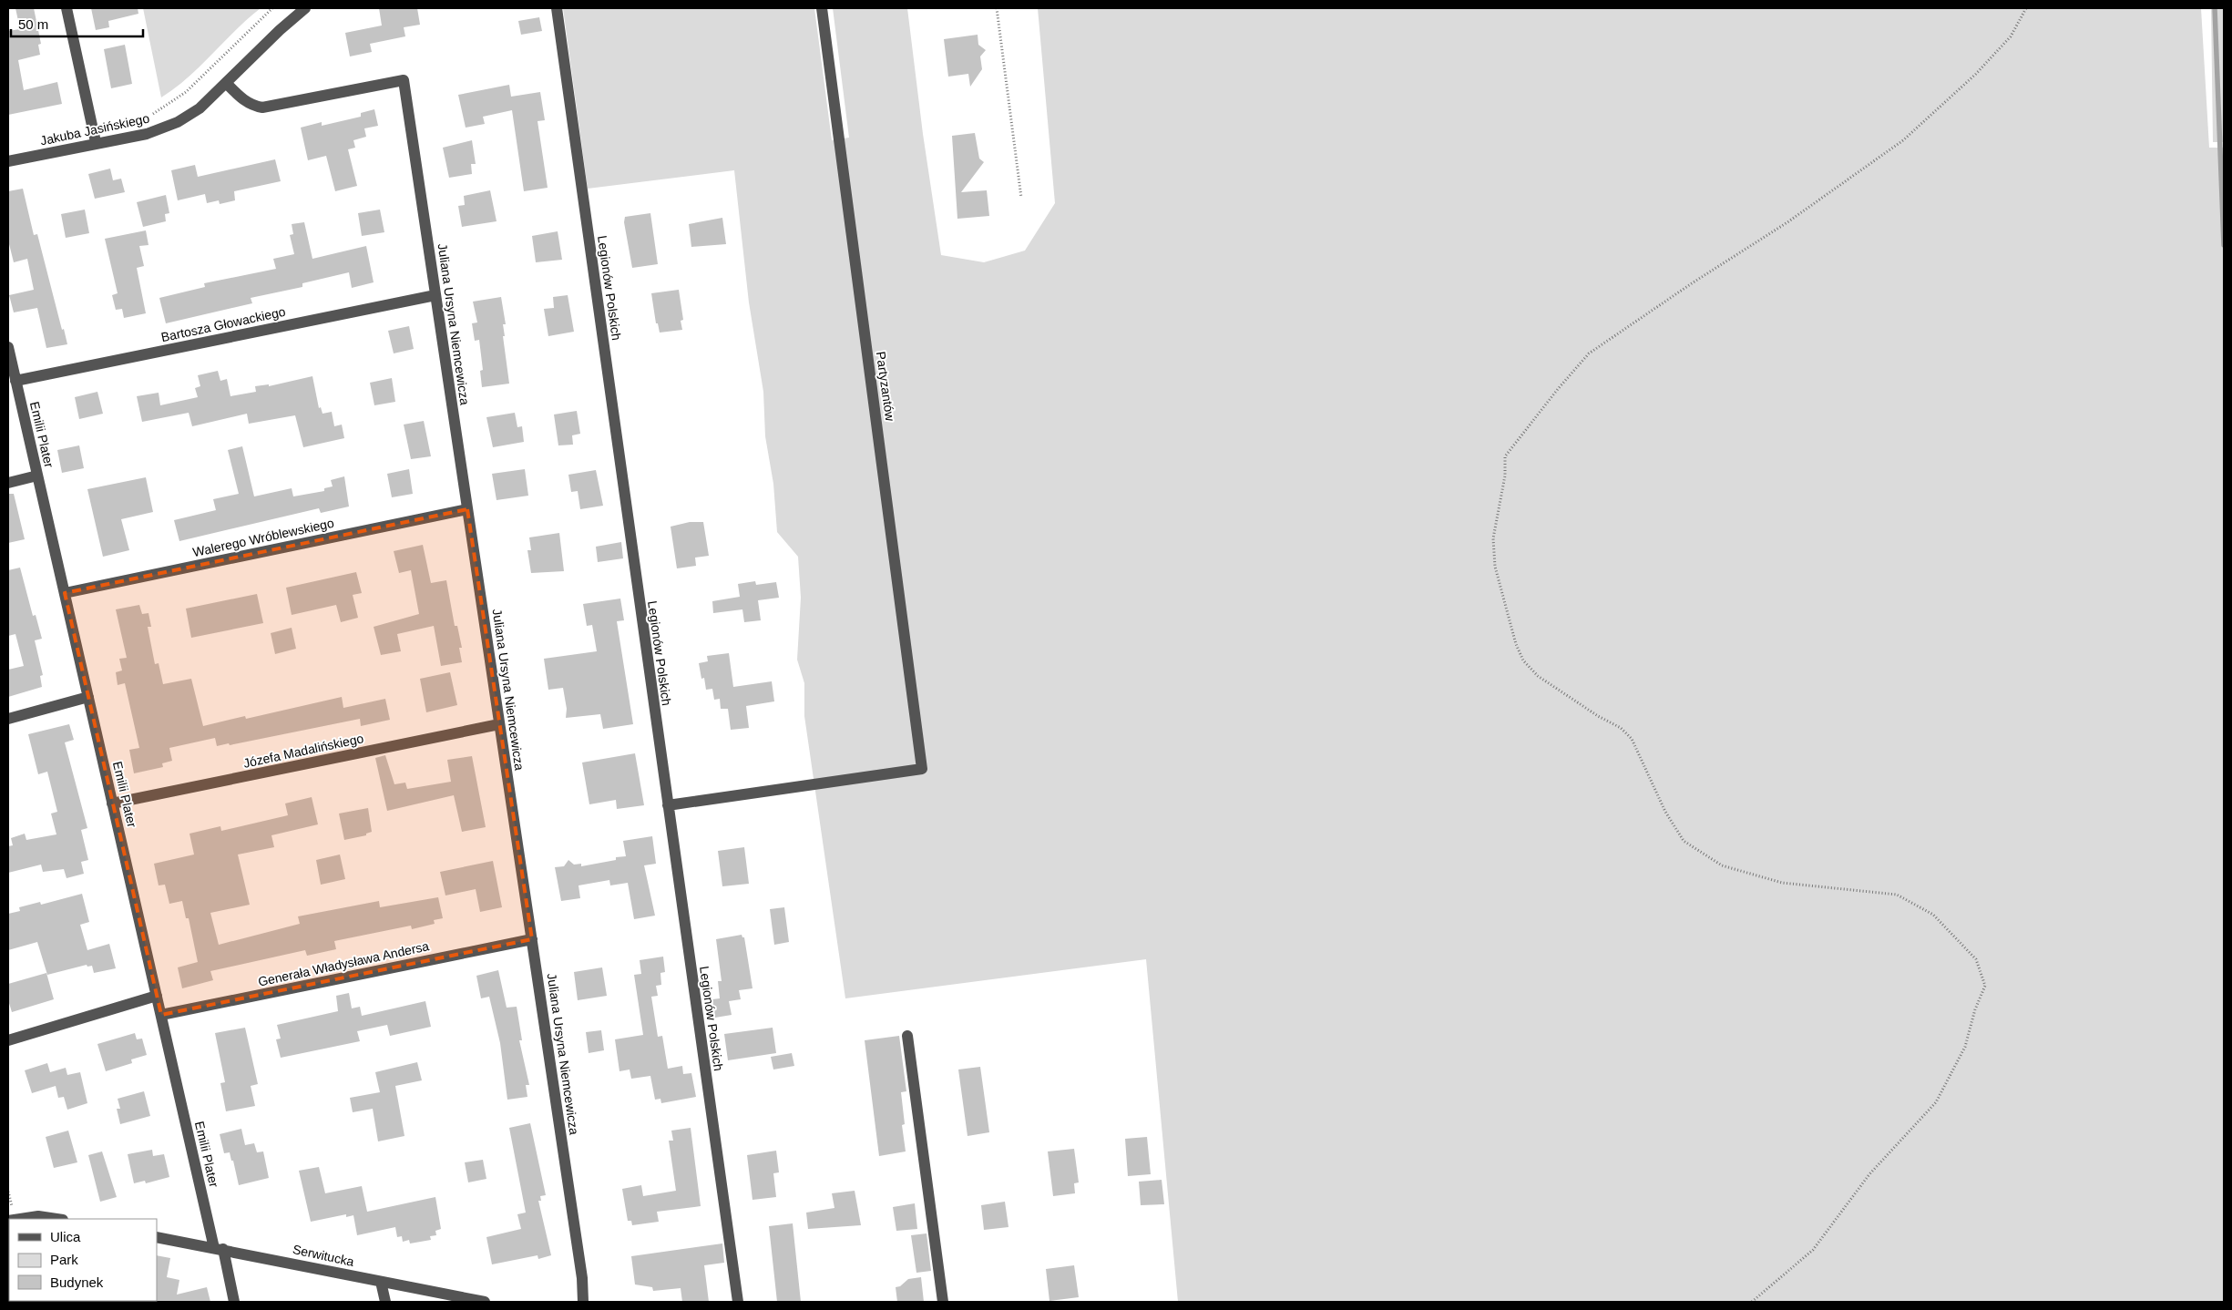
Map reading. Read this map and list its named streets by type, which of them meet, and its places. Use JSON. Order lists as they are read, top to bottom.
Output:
{
  "streets": {
    "street": [
      "Jakuba Jasińskiego",
      "Legionów Polskich",
      "Bartosza Głowackiego",
      "Juliana Ursyna Niemcewicza",
      "Partyzantów",
      "Emilii Plater",
      "Walerego Wróblewskiego",
      "Józefa Madalińskiego",
      "Generała Władysława Andersa",
      "Serwitucka"
    ]
  },
  "crossings": [
    ["Jakuba Jasińskiego", "Juliana Ursyna Niemcewicza"],
    ["Legionów Polskich", "Partyzantów"],
    ["Bartosza Głowackiego", "Juliana Ursyna Niemcewicza"],
    ["Bartosza Głowackiego", "Emilii Plater"],
    ["Juliana Ursyna Niemcewicza", "Walerego Wróblewskiego"],
    ["Juliana Ursyna Niemcewicza", "Józefa Madalińskiego"],
    ["Juliana Ursyna Niemcewicza", "Generała Władysława Andersa"],
    ["Emilii Plater", "Walerego Wróblewskiego"],
    ["Emilii Plater", "Józefa Madalińskiego"],
    ["Emilii Plater", "Generała Władysława Andersa"],
    ["Emilii Plater", "Serwitucka"]
  ],
  "legend": ["Ulica", "Park", "Budynek"],
  "scale_bar": "50 m"
}
